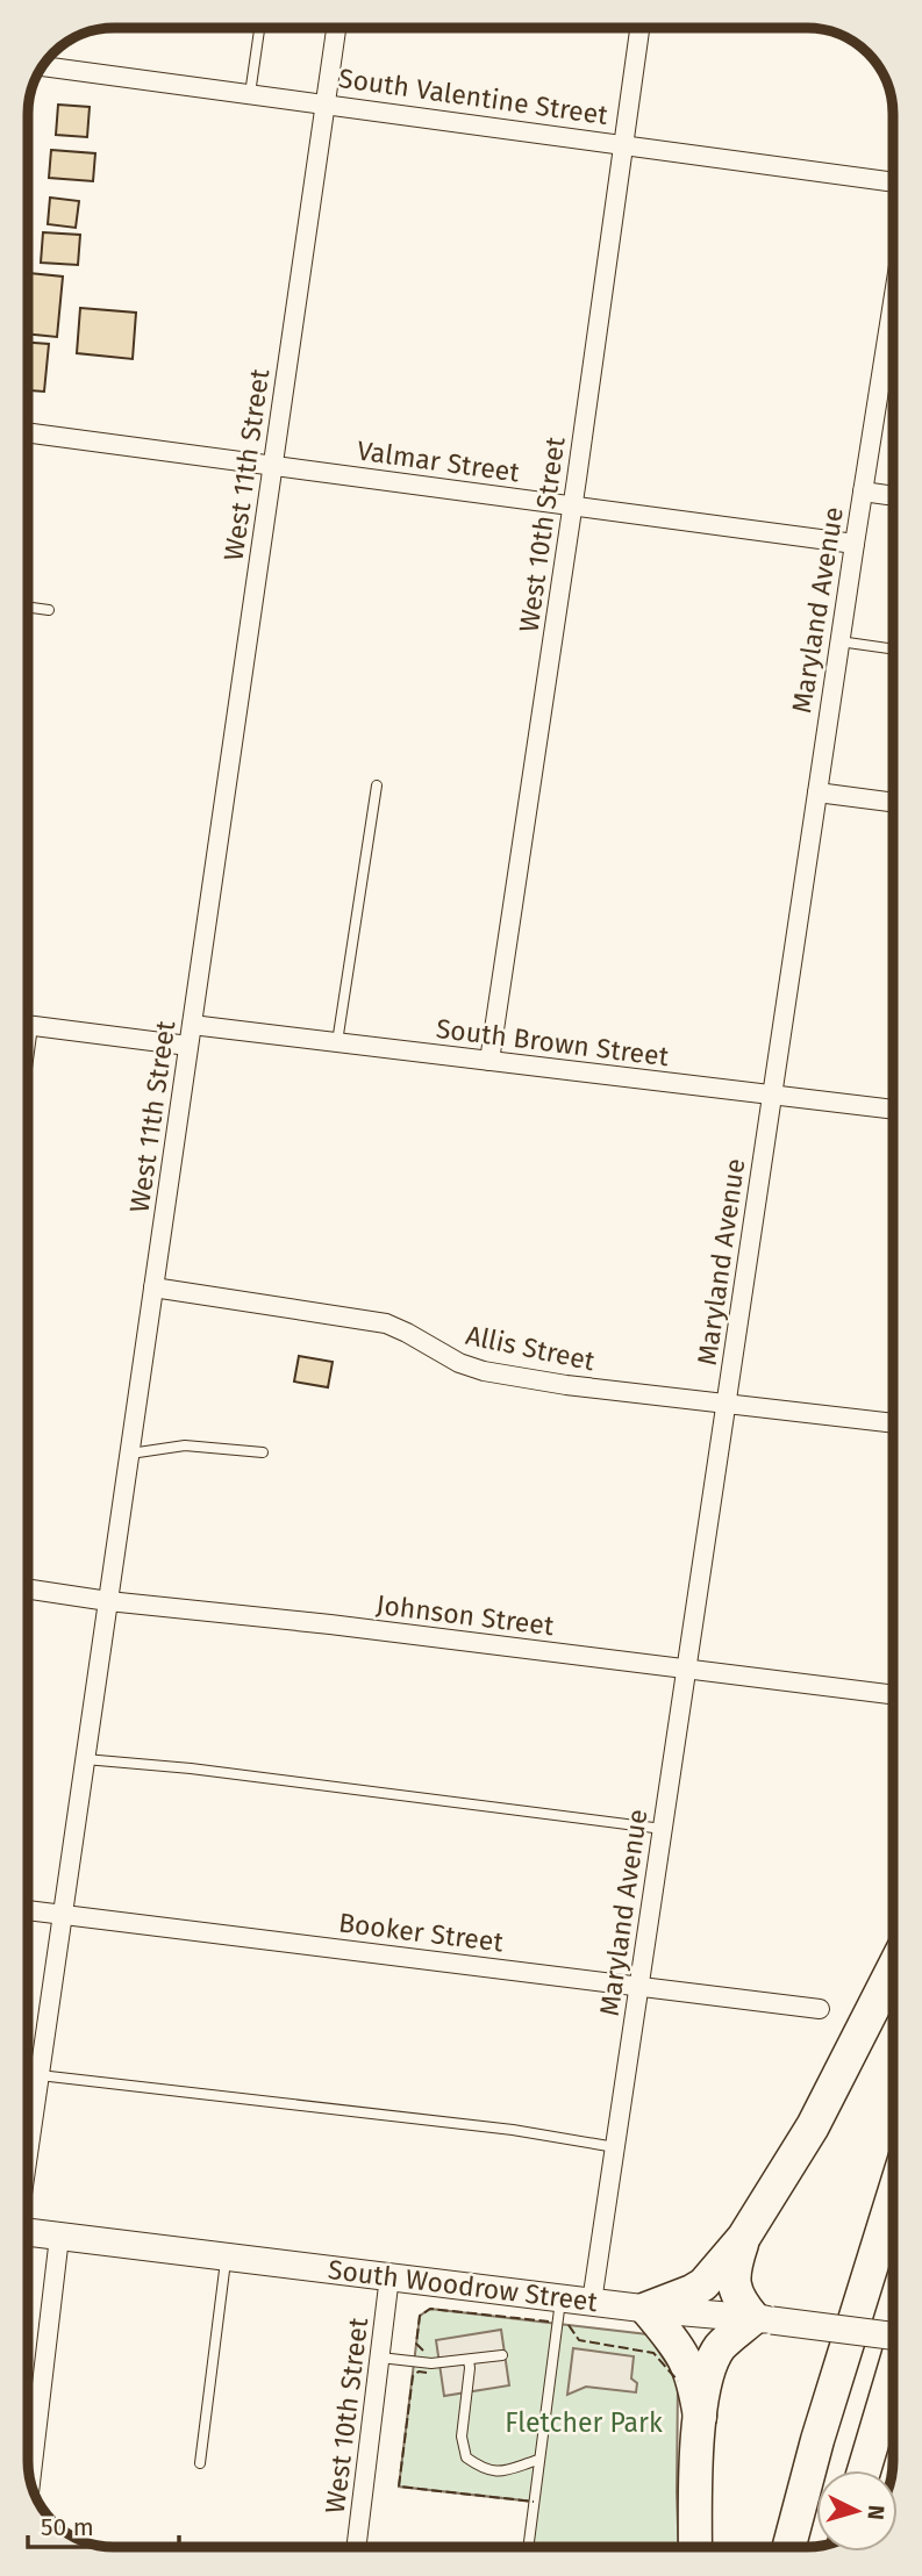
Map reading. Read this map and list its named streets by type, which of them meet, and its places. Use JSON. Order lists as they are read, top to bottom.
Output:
{
  "streets": {
    "main road": ["South Woodrow Street"],
    "street": [
      "South Valentine Street",
      "Valmar Street",
      "West 11th Street",
      "West 10th Street",
      "Maryland Avenue",
      "South Brown Street",
      "Allis Street",
      "Johnson Street",
      "Booker Street"
    ]
  },
  "crossings": [
    ["South Valentine Street", "West 11th Street"],
    ["South Valentine Street", "West 10th Street"],
    ["Valmar Street", "West 11th Street"],
    ["Valmar Street", "West 10th Street"],
    ["Valmar Street", "Maryland Avenue"],
    ["West 11th Street", "South Brown Street"],
    ["West 11th Street", "Allis Street"],
    ["West 11th Street", "Johnson Street"],
    ["West 11th Street", "Booker Street"],
    ["West 10th Street", "South Brown Street"],
    ["West 10th Street", "South Woodrow Street"],
    ["Maryland Avenue", "South Brown Street"],
    ["Maryland Avenue", "Allis Street"],
    ["Maryland Avenue", "Johnson Street"],
    ["Maryland Avenue", "Booker Street"],
    ["Maryland Avenue", "South Woodrow Street"]
  ],
  "parks": ["Fletcher Park"],
  "scale_bar": "50 m",
  "north": "right"
}
